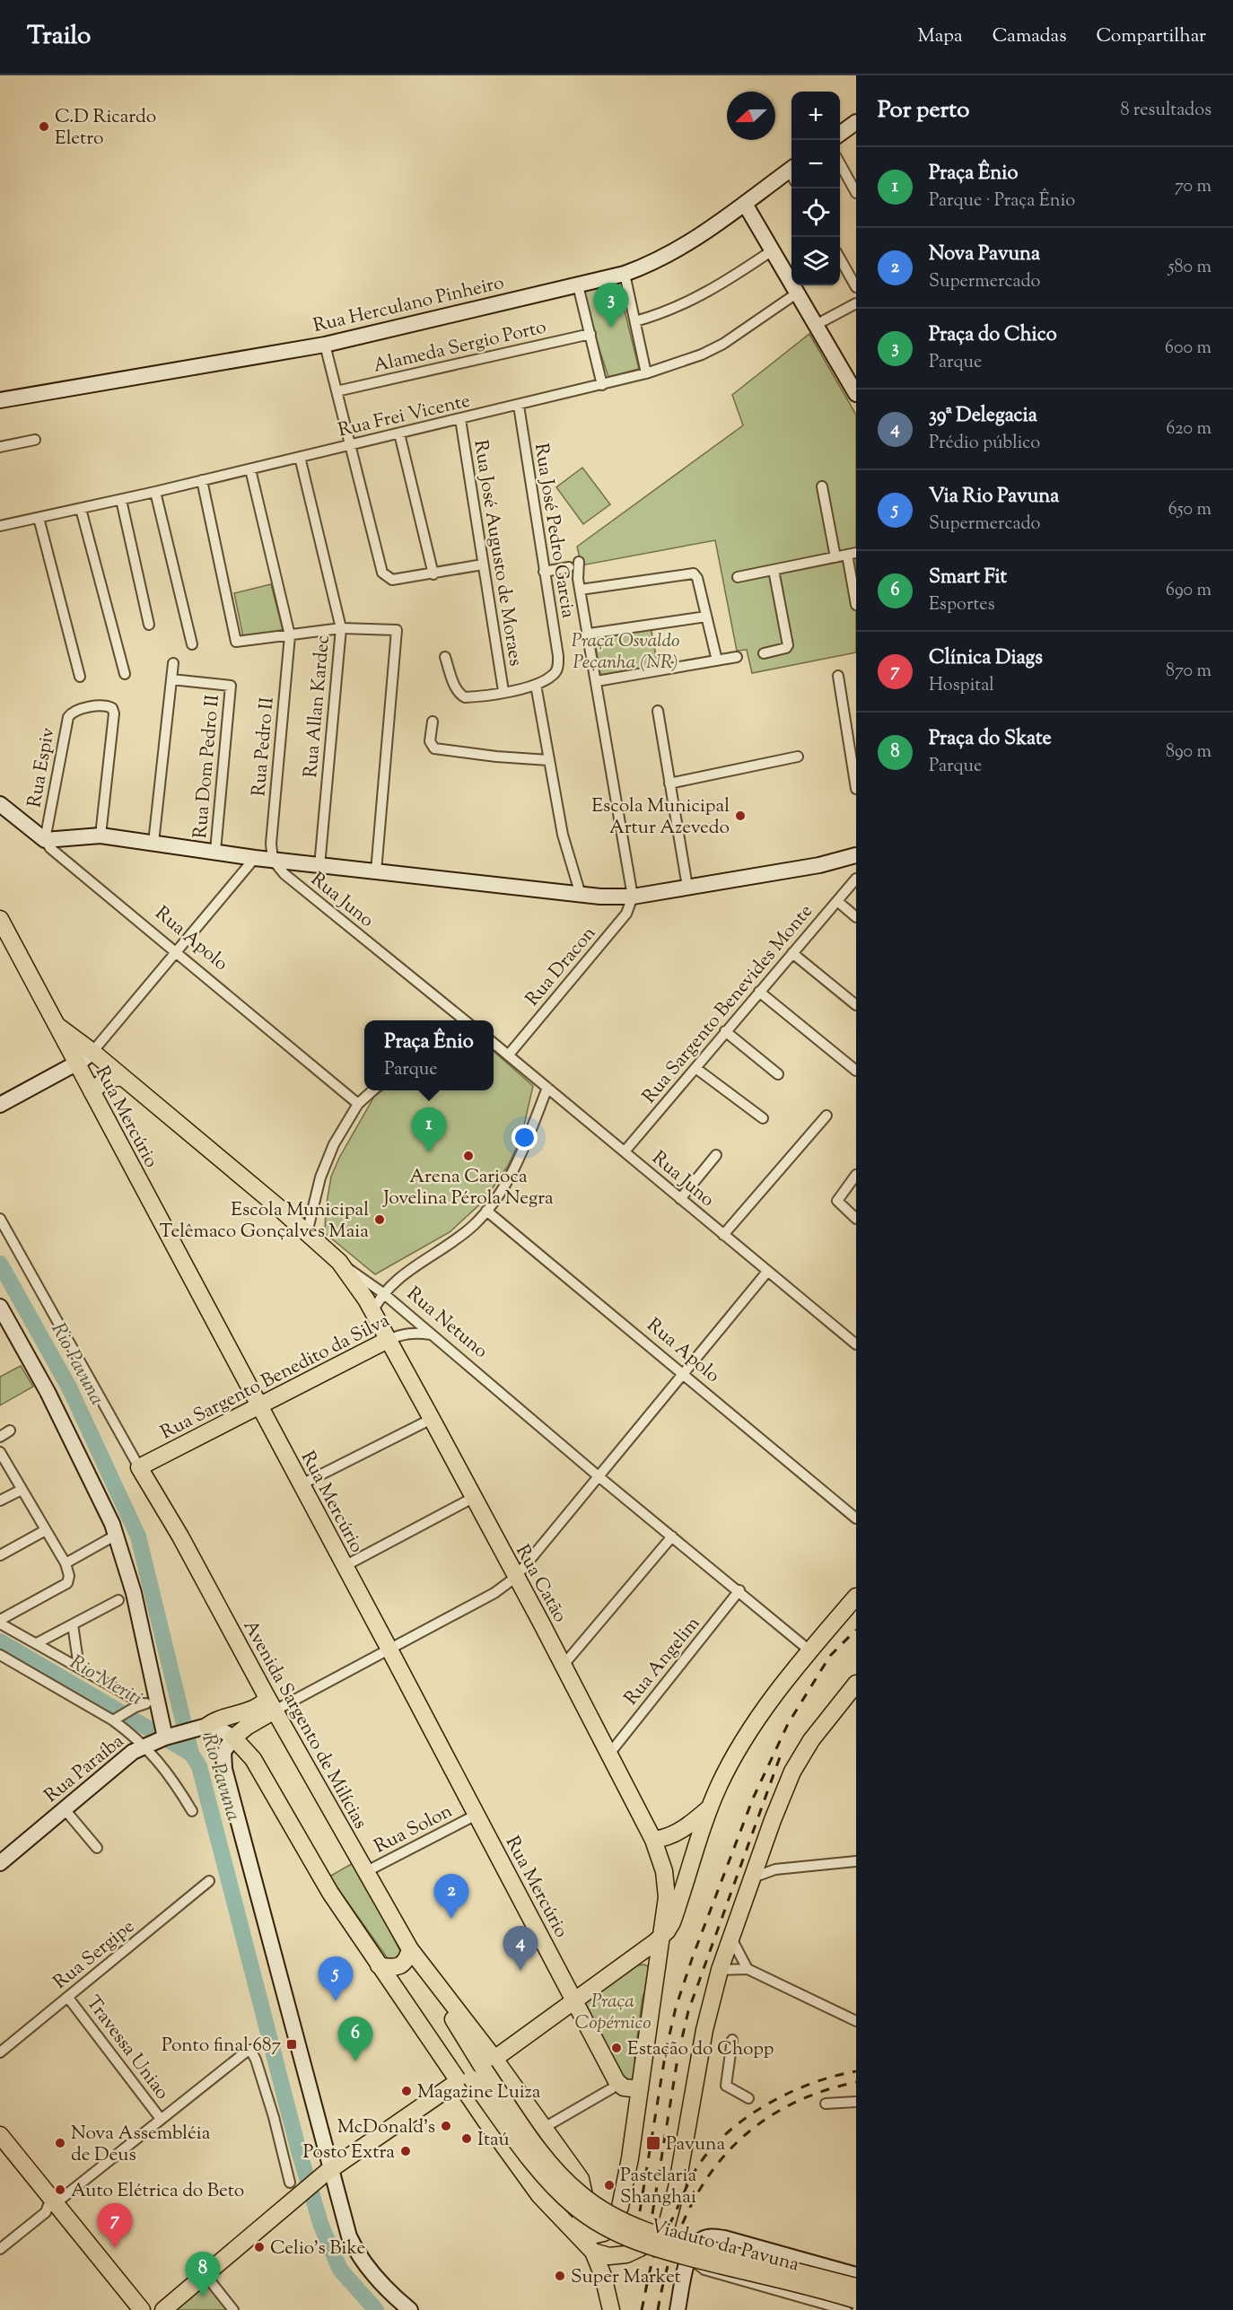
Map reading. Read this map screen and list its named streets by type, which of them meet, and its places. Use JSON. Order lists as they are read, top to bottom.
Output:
{
  "streets": {
    "main road": [
      "Rua Mercúrio",
      "Rua Netuno",
      "Rua Sargento Benedito da Silva",
      "Rua Catão",
      "Avenida Sargento de Milícias",
      "Viaduto da Pavuna"
    ],
    "street": [
      "Rua Herculano Pinheiro",
      "Alameda Sergio Porto",
      "Rua Frei Vicente",
      "Rua José Pedro Garcia",
      "Rua José Augusto de Moraes",
      "Rua Allan Kardec",
      "Rua Pedro II",
      "Rua Dom Pedro II",
      "Rua Espiv",
      "Rua Juno",
      "Rua Apolo",
      "Rua Dracon",
      "Rua Sargento Benevides Monte",
      "Rua Angelim",
      "Rua Paraíba",
      "Rua Solon",
      "Rua Sergipe",
      "Travessa Uniao"
    ]
  },
  "crossings": [
    ["Rua Frei Vicente", "Rua José Pedro Garcia"],
    ["Rua Frei Vicente", "Rua José Augusto de Moraes"],
    ["Rua Frei Vicente", "Rua Allan Kardec"],
    ["Rua José Pedro Garcia", "Rua José Augusto de Moraes"],
    ["Rua Pedro II", "Rua Juno"],
    ["Rua Espiv", "Rua Apolo"],
    ["Rua Juno", "Rua Dracon"],
    ["Rua Juno", "Rua Sargento Benevides Monte"],
    ["Rua Mercúrio", "Rua Netuno"],
    ["Rua Mercúrio", "Rua Sargento Benedito da Silva"],
    ["Rua Mercúrio", "Rua Catão"],
    ["Rua Mercúrio", "Rua Solon"],
    ["Rua Netuno", "Rua Sargento Benedito da Silva"],
    ["Rua Netuno", "Rua Catão"],
    ["Rua Netuno", "Rua Angelim"],
    ["Rua Sargento Benedito da Silva", "Rua Catão"],
    ["Rua Sargento Benedito da Silva", "Avenida Sargento de Milícias"],
    ["Rua Catão", "Rua Angelim"],
    ["Avenida Sargento de Milícias", "Rua Solon"],
    ["Avenida Sargento de Milícias", "Viaduto da Pavuna"],
    ["Rua Sergipe", "Travessa Uniao"]
  ],
  "water": ["Rio Pavuna", "Rio Meriti"],
  "parks": ["Praça Osvaldo Peçanha (NR)", "Praça Copérnico"],
  "places": {
    "other": [
      "C.D Ricardo Eletro",
      "Escola Municipal Artur Azevedo",
      "Arena Carioca Jovelina Pérola Negra",
      "Escola Municipal Telêmaco Gonçalves Maia",
      "Estação do Chopp",
      "Magazine Luiza",
      "McDonald's",
      "Itaú",
      "Nova Assembléia de Deus",
      "Posto Extra",
      "Pastelaria Shanghai",
      "Auto Elétrica do Beto",
      "Celio's Bike",
      "Super Market"
    ],
    "transit": ["Ponto final 687", "Pavuna"]
  },
  "north": "left",
  "page": {
    "header": "Trailo",
    "nav": ["Mapa", "Camadas", "Compartilhar"],
    "heading": ["Por perto", "8 resultados"],
    "map_buttons": ["+", "−"],
    "list": [
      {
        "mark": "1",
        "name": "Praça Ênio",
        "note": "Parque · Praça Ênio",
        "value": "70 m"
      },
      {
        "mark": "2",
        "name": "Nova Pavuna",
        "note": "Supermercado",
        "value": "580 m"
      },
      {
        "mark": "3",
        "name": "Praça do Chico",
        "note": "Parque",
        "value": "600 m"
      },
      {
        "mark": "4",
        "name": "39ª Delegacia",
        "note": "Prédio público",
        "value": "620 m"
      },
      {
        "mark": "5",
        "name": "Via Rio Pavuna",
        "note": "Supermercado",
        "value": "650 m"
      },
      {
        "mark": "6",
        "name": "Smart Fit",
        "note": "Esportes",
        "value": "690 m"
      },
      {
        "mark": "7",
        "name": "Clínica Diags",
        "note": "Hospital",
        "value": "870 m"
      },
      {
        "mark": "8",
        "name": "Praça do Skate",
        "note": "Parque",
        "value": "890 m"
      }
    ],
    "pins": [
      "3",
      "1",
      "2",
      "4",
      "5",
      "6",
      "7",
      "8"
    ],
    "popup": ["Praça Ênio", "Parque"]
  }
}
